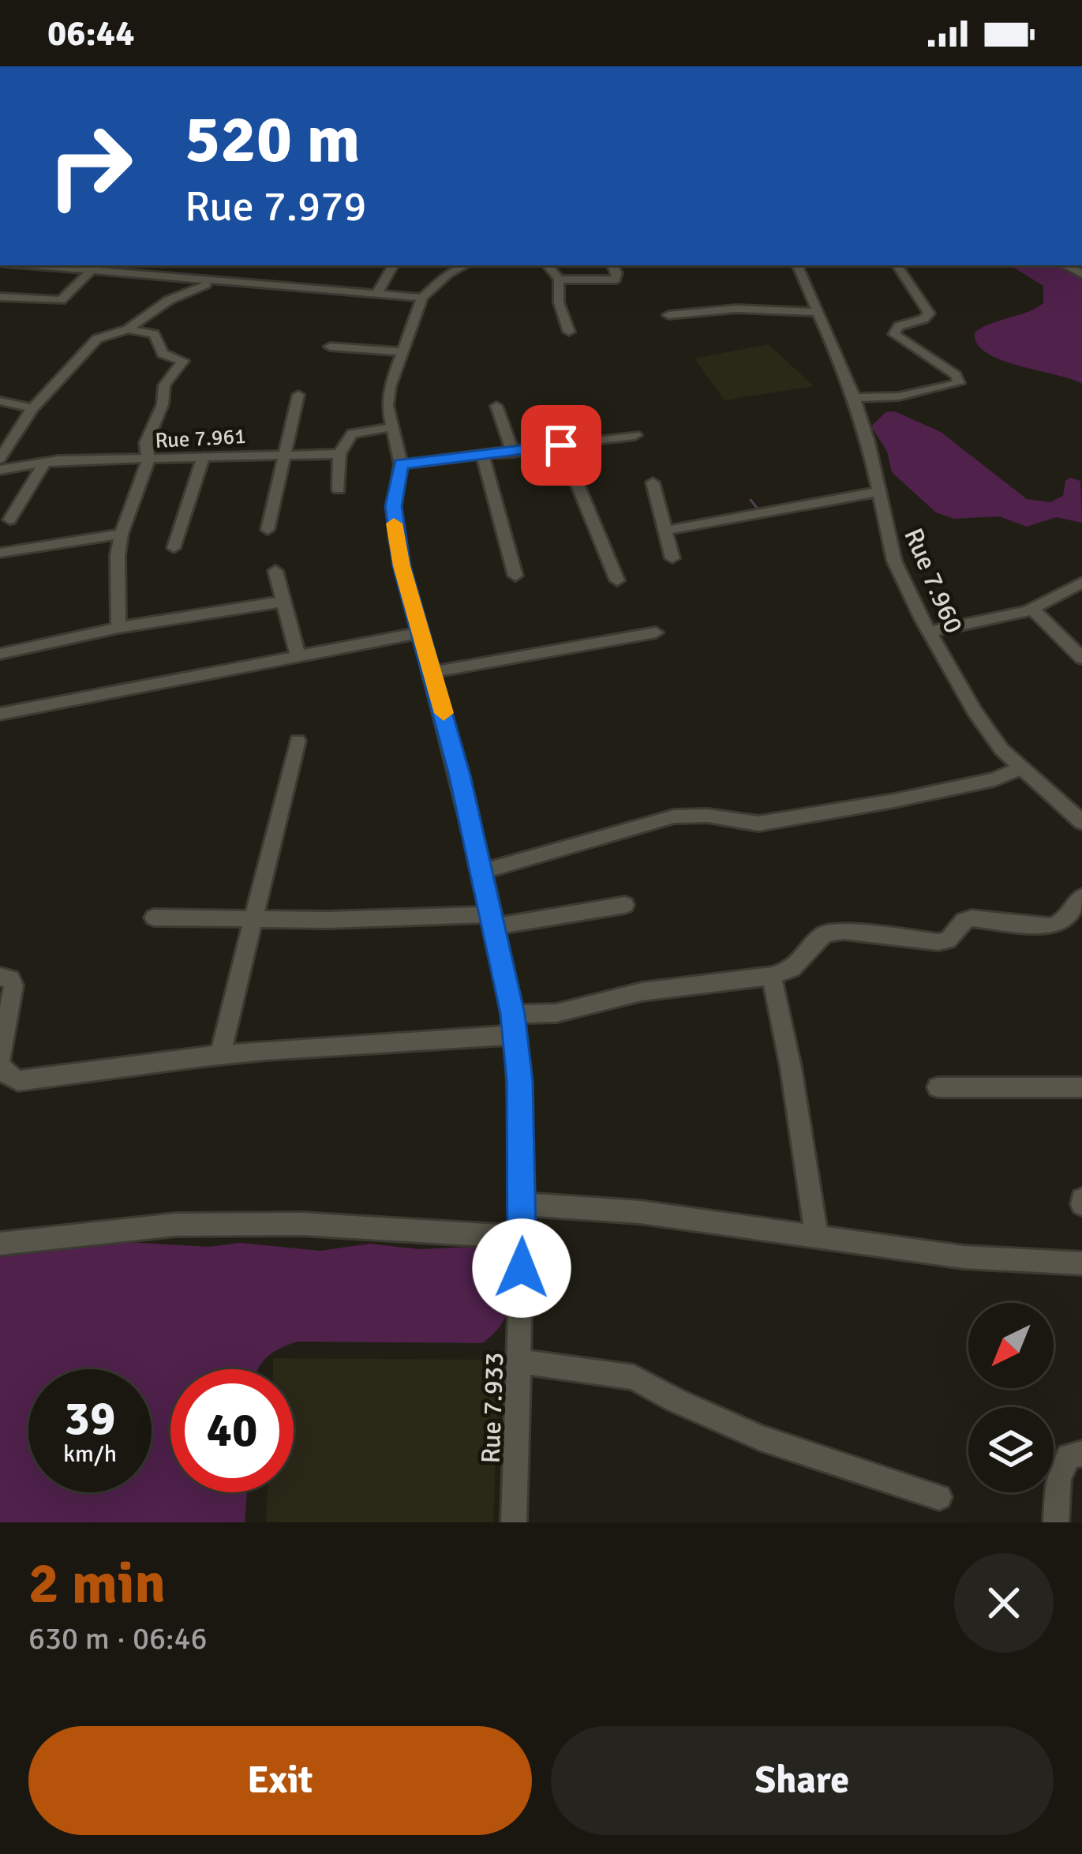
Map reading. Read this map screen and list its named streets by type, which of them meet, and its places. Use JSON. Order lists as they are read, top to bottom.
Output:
{
  "streets": {
    "street": ["Rue 7.961", "Rue 7.960", "Rue 7.933"]
  },
  "north": "bottom left",
  "page": {
    "status": "06:44",
    "turn": ["520 m", "Rue 7.979"],
    "speed": "39 km/h",
    "limit": "40",
    "heading": ["2 min", "630 m · 06:46"],
    "buttons": ["Exit", "Share"]
  }
}
